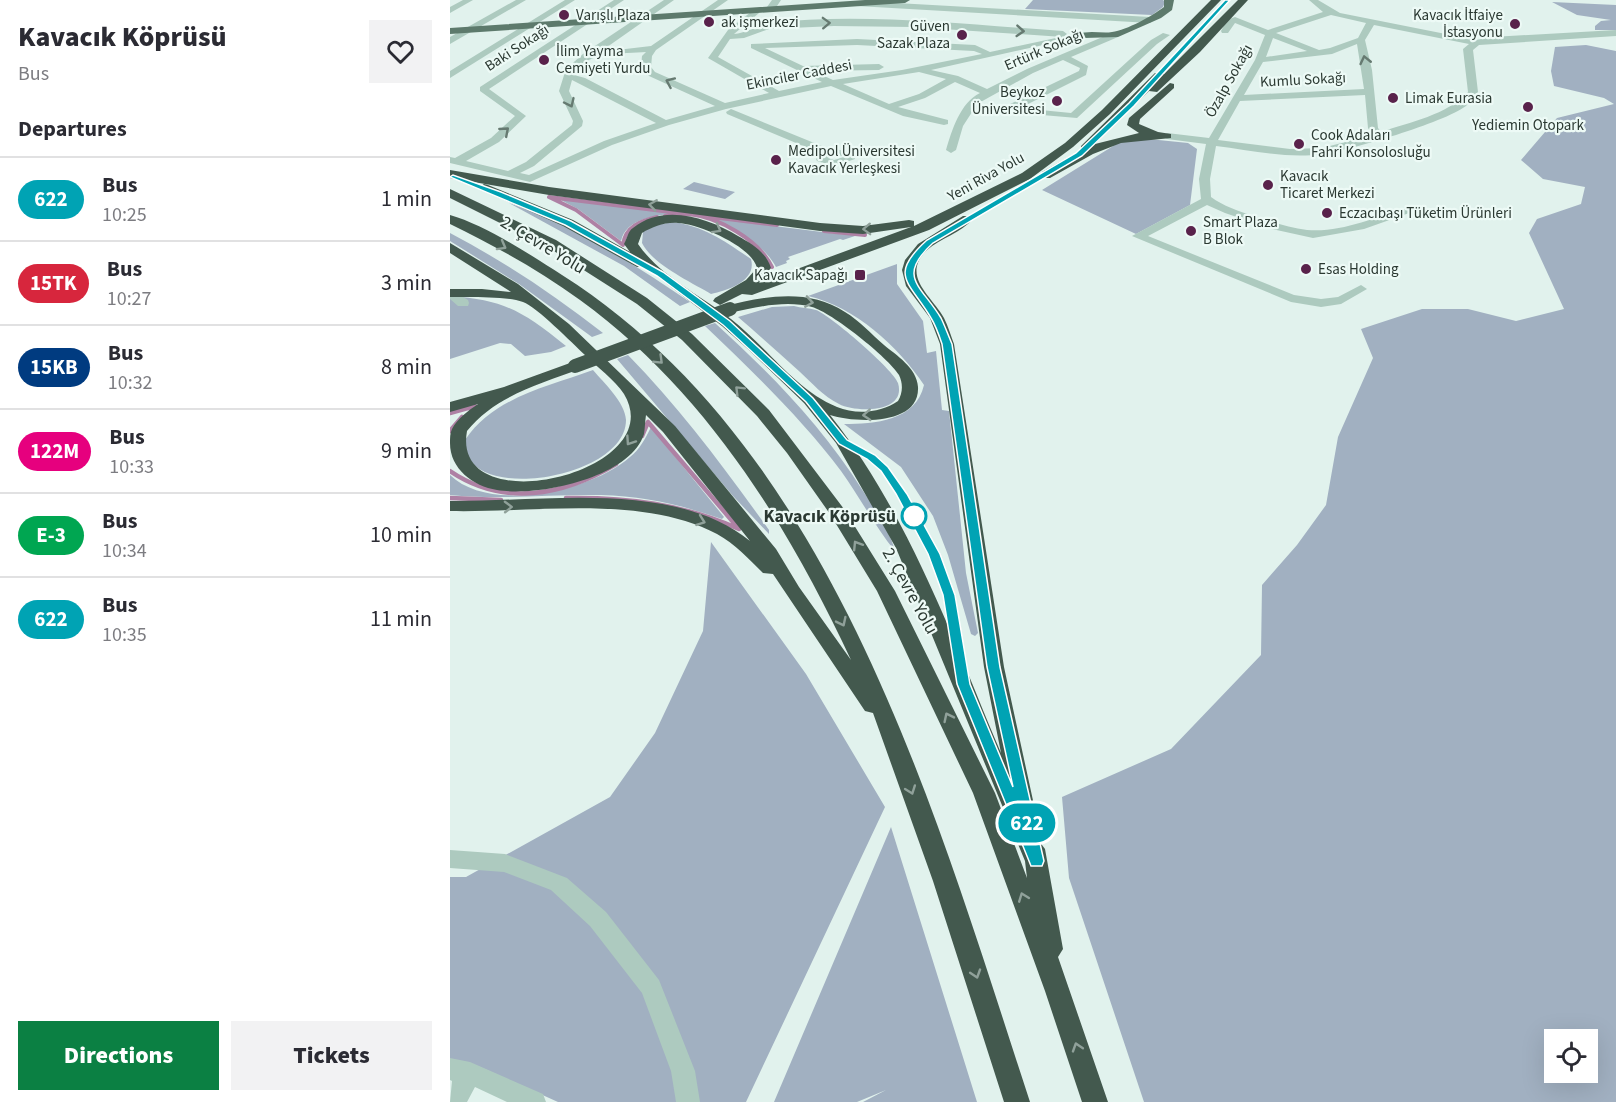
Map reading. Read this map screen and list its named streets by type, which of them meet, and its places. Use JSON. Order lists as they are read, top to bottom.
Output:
{
  "streets": {
    "highway": ["Yeni Riva Yolu", "2. Çevre Yolu"],
    "main road": ["Ertürk Sokağı"],
    "street": [
      "Baki Sokağı",
      "Ekinciler Caddesi",
      "Kumlu Sokağı",
      "Özalp Sokağı"
    ]
  },
  "crossings": [
    ["Kumlu Sokağı", "Özalp Sokağı"]
  ],
  "places": {
    "other": [
      "Varışlı Plaza",
      "ak işmerkezi",
      "Kavacık İtfaiye İstasyonu",
      "Güven Sazak Plaza",
      "İlim Yayma Cemiyeti Yurdu",
      "Limak Eurasia",
      "Beykoz Üniversitesi",
      "Yediemin Otopark",
      "Cook Adaları Fahri Konsolosluğu",
      "Medipol Üniversitesi Kavacık Yerleşkesi",
      "Kavacık Ticaret Merkezi",
      "Eczacıbaşı Tüketim Ürünleri",
      "Smart Plaza B Blok",
      "Esas Holding",
      "Kavacık Köprüsü"
    ],
    "transit": ["Kavacık Sapağı"]
  },
  "lines": ["bus line 622"],
  "page": {
    "heading": [
      ["Kavacık Köprüsü", "Bus"],
      "Departures"
    ],
    "on_map": "622",
    "list": [
      {
        "mark": "622",
        "name": "Bus",
        "note": "10:25",
        "value": "1 min"
      },
      {
        "mark": "15TK",
        "name": "Bus",
        "note": "10:27",
        "value": "3 min"
      },
      {
        "mark": "15KB",
        "name": "Bus",
        "note": "10:32",
        "value": "8 min"
      },
      {
        "mark": "122M",
        "name": "Bus",
        "note": "10:33",
        "value": "9 min"
      },
      {
        "mark": "E-3",
        "name": "Bus",
        "note": "10:34",
        "value": "10 min"
      },
      {
        "mark": "622",
        "name": "Bus",
        "note": "10:35",
        "value": "11 min"
      }
    ],
    "buttons": ["Directions", "Tickets"]
  }
}
